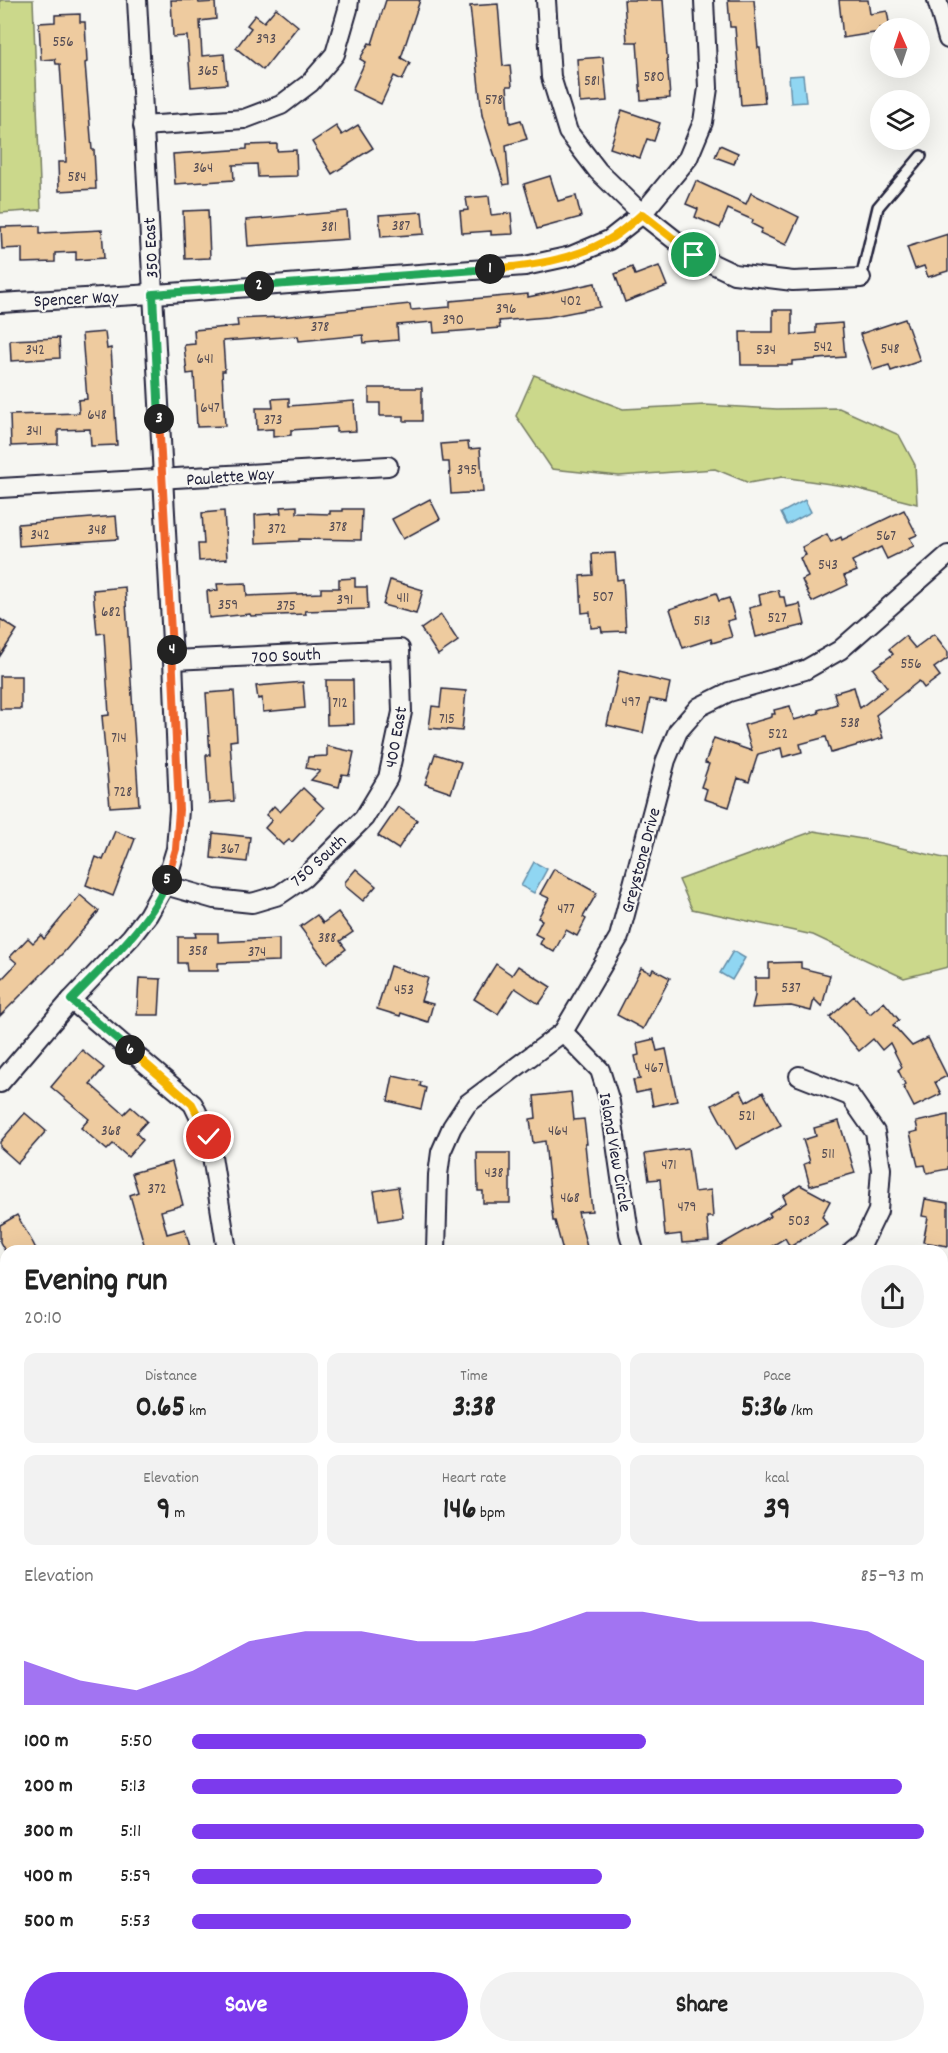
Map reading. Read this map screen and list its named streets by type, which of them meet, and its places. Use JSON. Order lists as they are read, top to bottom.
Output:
{
  "streets": {
    "street": [
      "350 East",
      "Spencer Way",
      "Paulette Way",
      "700 South",
      "400 East",
      "750 South",
      "Greystone Drive",
      "Island View Circle"
    ]
  },
  "crossings": [
    ["350 East", "Spencer Way"],
    ["350 East", "Paulette Way"],
    ["350 East", "700 South"],
    ["350 East", "750 South"],
    ["700 South", "400 East"],
    ["400 East", "750 South"],
    ["Greystone Drive", "Island View Circle"]
  ],
  "house_numbers": [
    "393",
    "556",
    "365",
    "580",
    "581",
    "578",
    "364",
    "584",
    "387",
    "381",
    "402",
    "396",
    "390",
    "378",
    "542",
    "548",
    "342",
    "534",
    "641",
    "647",
    "648",
    "373",
    "341",
    "395",
    "378",
    "372",
    "348",
    "342",
    "567",
    "543",
    "507",
    "411",
    "391",
    "359",
    "375",
    "682",
    "527",
    "513",
    "556",
    "497",
    "712",
    "715",
    "538",
    "522",
    "714",
    "728",
    "367",
    "477",
    "388",
    "358",
    "374",
    "537",
    "453",
    "467",
    "521",
    "368",
    "464",
    "511",
    "471",
    "438",
    "372",
    "468",
    "479",
    "503"
  ],
  "north": "top",
  "page": {
    "pins": [
      "1",
      "2",
      "3",
      "4",
      "5",
      "6"
    ],
    "heading": ["Evening run", "20:10"],
    "stats": [
      ["Distance", "0.65 km"],
      ["Time", "3:38"],
      ["Pace", "5:36 /km"],
      ["Elevation", "9 m"],
      ["Heart rate", "146 bpm"],
      ["kcal", "39"]
    ],
    "chart": ["Elevation", "85–93 m"],
    "list": [
      {
        "name": "100 m",
        "note": "5:50"
      },
      {
        "name": "200 m",
        "note": "5:13"
      },
      {
        "name": "300 m",
        "note": "5:11"
      },
      {
        "name": "400 m",
        "note": "5:59"
      },
      {
        "name": "500 m",
        "note": "5:53"
      }
    ],
    "buttons": ["Save", "Share"]
  }
}
